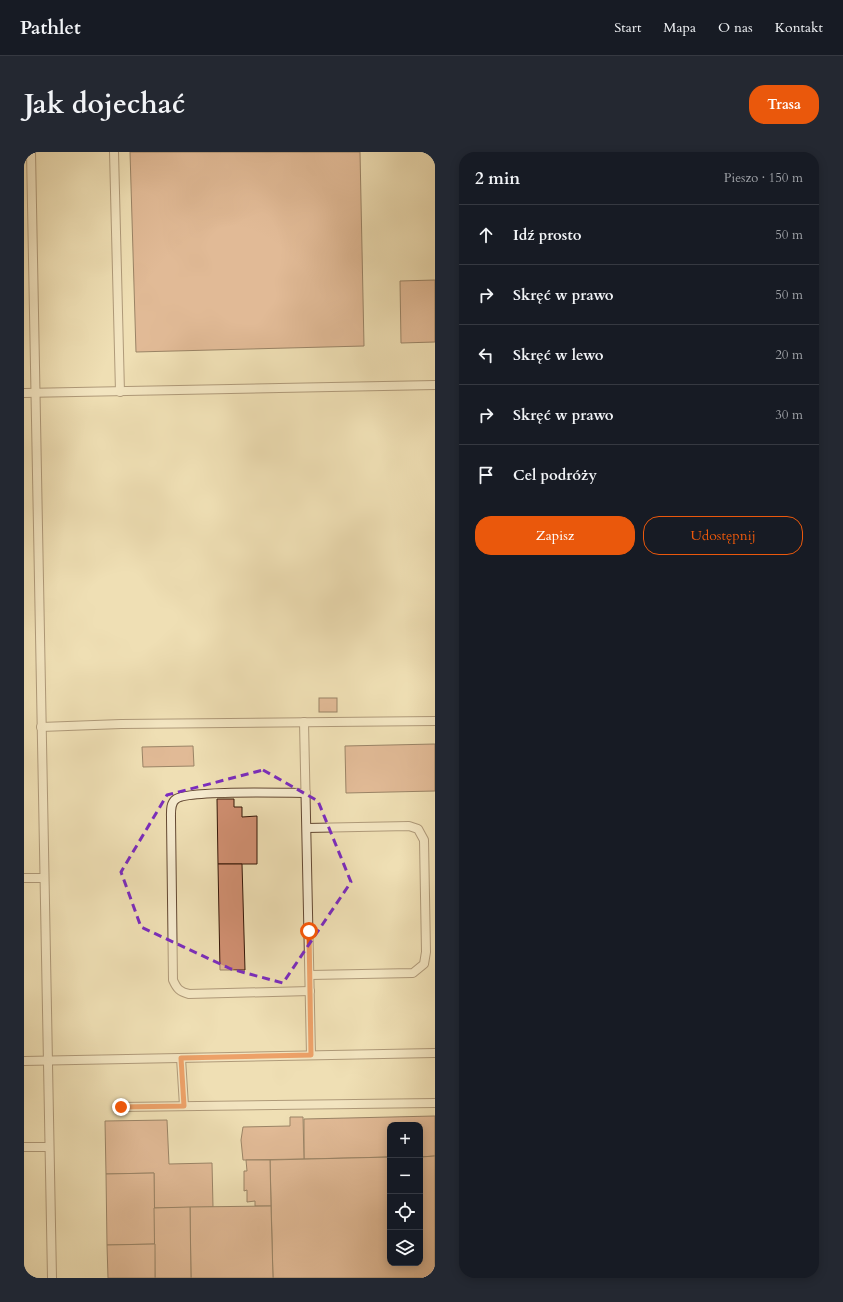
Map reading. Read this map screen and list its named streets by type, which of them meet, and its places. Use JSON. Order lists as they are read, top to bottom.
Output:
{
  "page": {
    "header": "Pathlet",
    "nav": [
      "Start",
      "Mapa",
      "O nas",
      "Kontakt"
    ],
    "title": "Jak dojechać",
    "buttons": [
      "Trasa",
      ["Zapisz", "Udostępnij"]
    ],
    "heading": ["2 min", "Pieszo · 150 m"],
    "list": [
      ["Idź prosto", "50 m"],
      ["Skręć w prawo", "50 m"],
      ["Skręć w lewo", "20 m"],
      ["Skręć w prawo", "30 m"],
      "Cel podróży"
    ],
    "map_buttons": ["+", "−"]
  }
}
